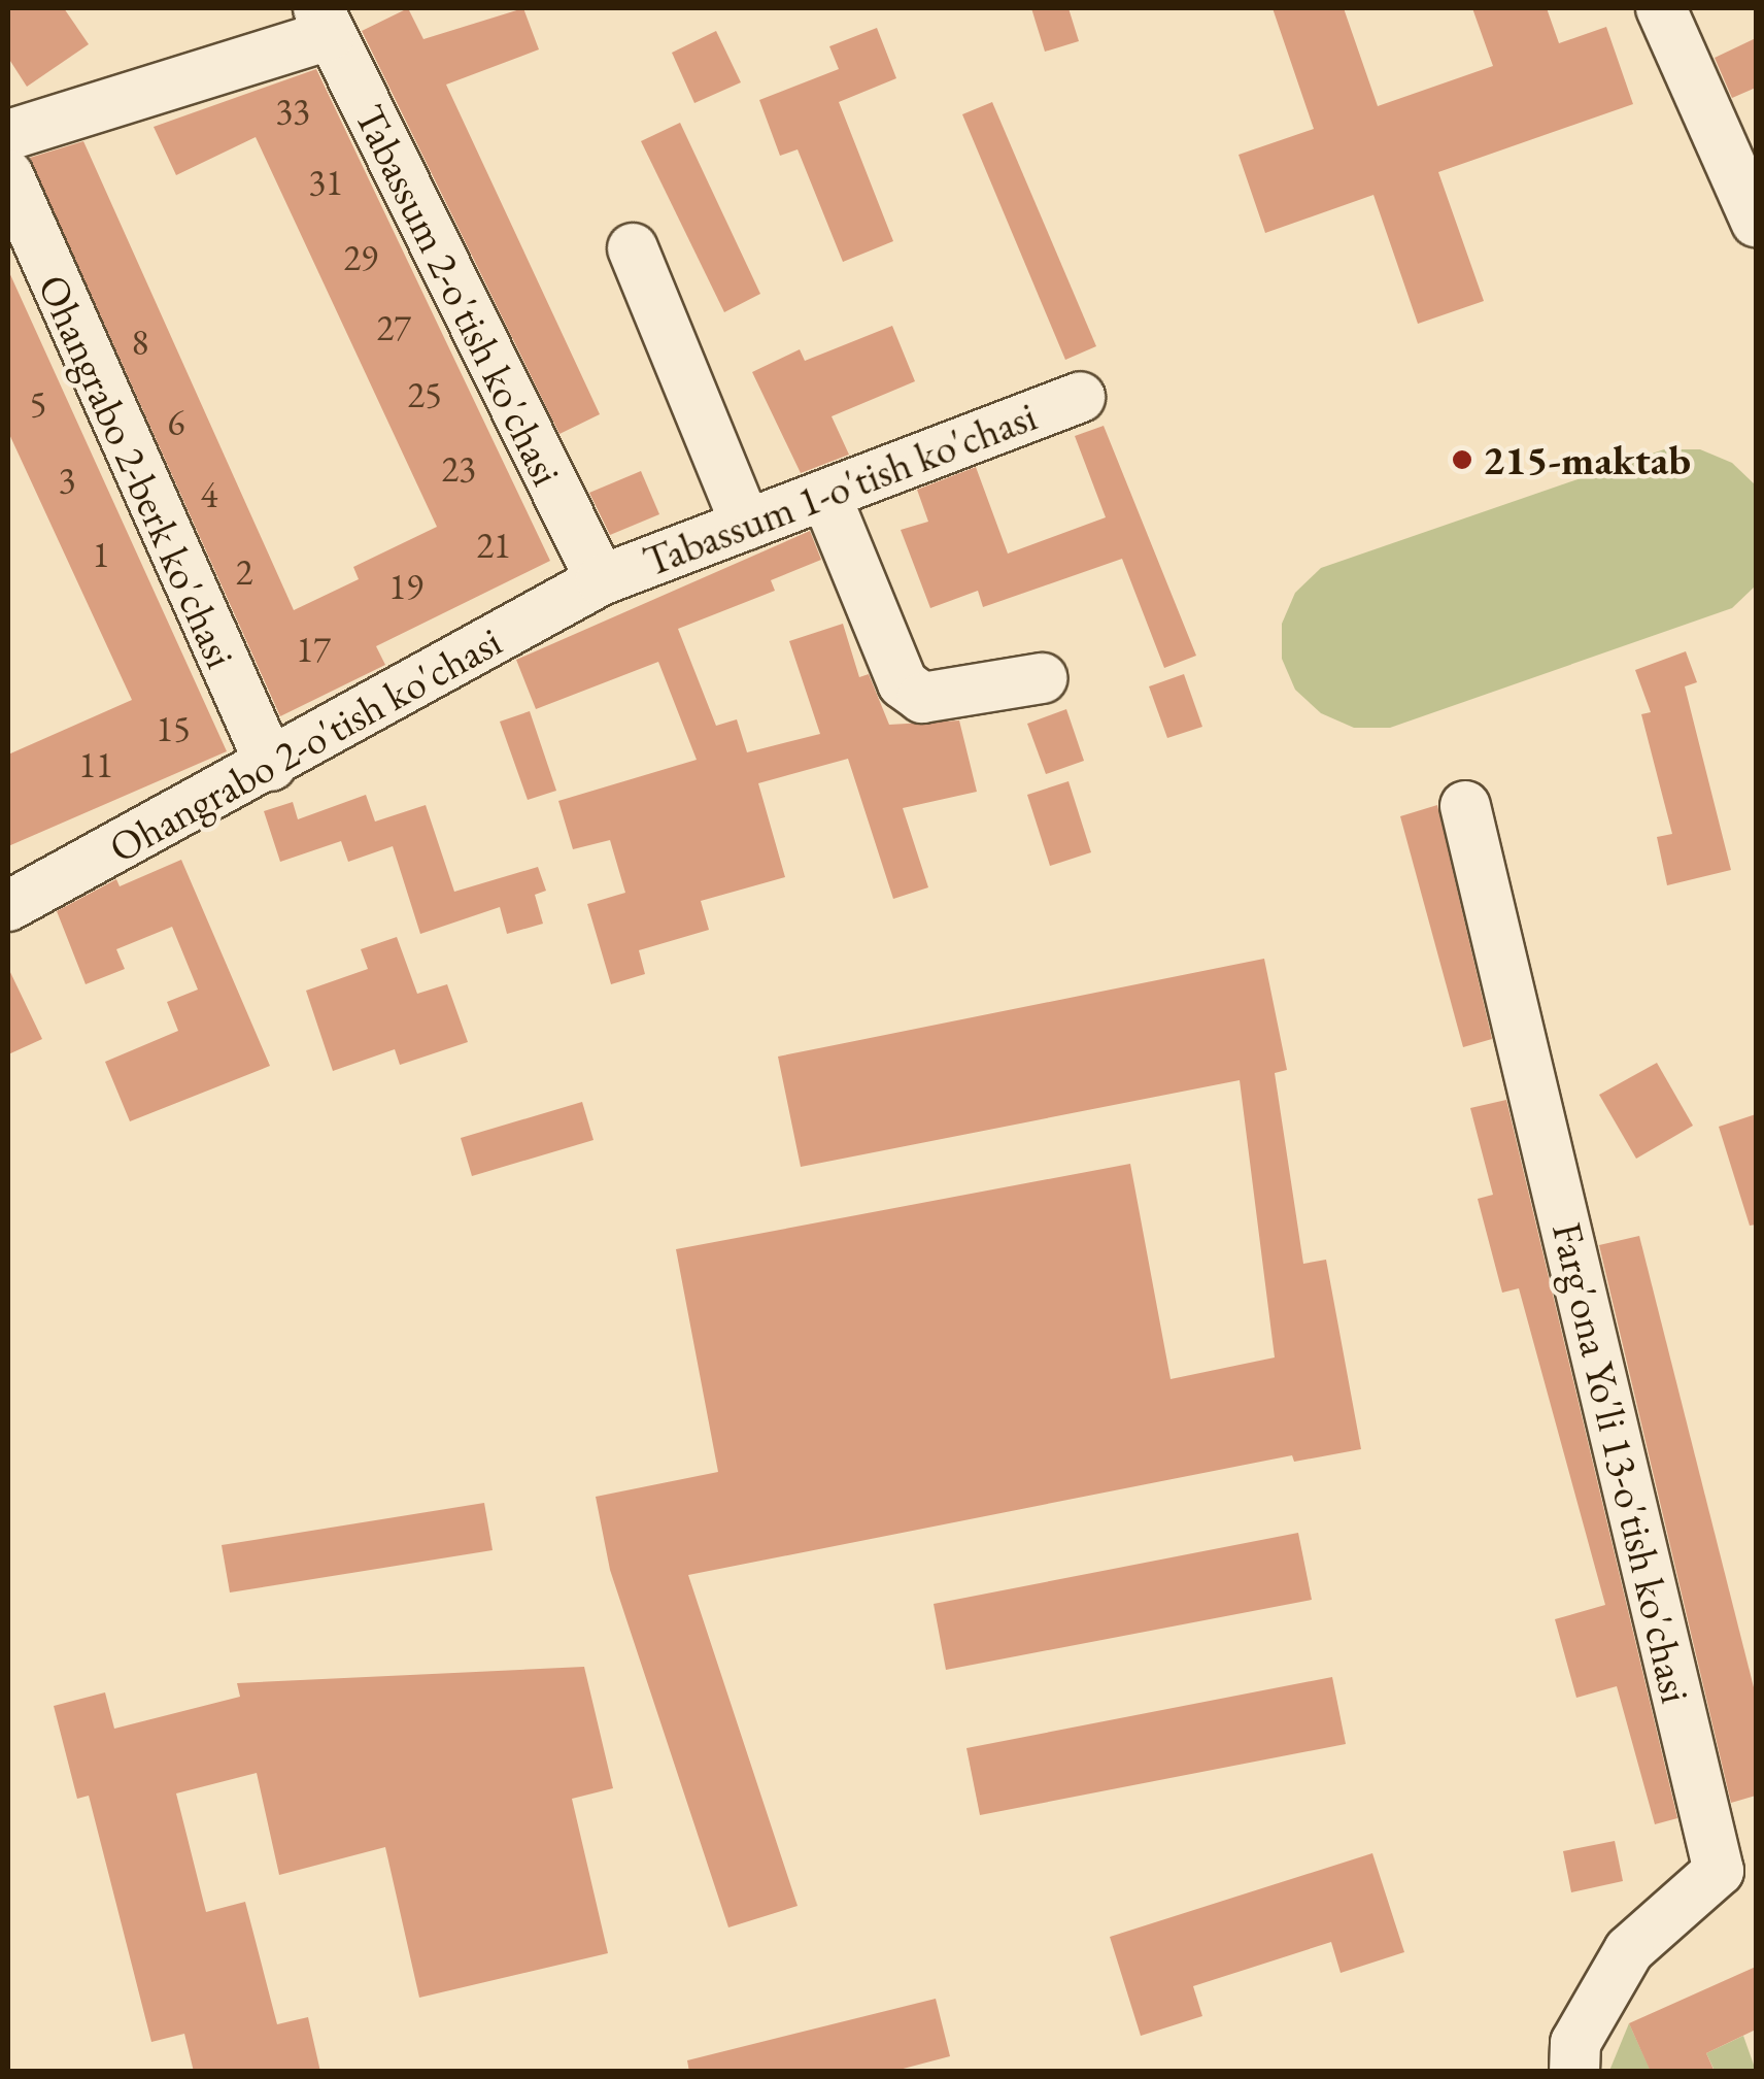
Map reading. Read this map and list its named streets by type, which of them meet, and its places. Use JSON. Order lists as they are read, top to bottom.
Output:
{
  "streets": {
    "street": [
      "Tabassum 2-o'tish ko'chasi",
      "Ohangrabo 2-berk ko'chasi",
      "Tabassum 1-o'tish ko'chasi",
      "Ohangrabo 2-o'tish ko'chasi",
      "Farg'ona Yo'li 13-o'tish ko'chasi"
    ]
  },
  "crossings": [
    ["Tabassum 2-o'tish ko'chasi", "Tabassum 1-o'tish ko'chasi"],
    ["Tabassum 2-o'tish ko'chasi", "Ohangrabo 2-o'tish ko'chasi"],
    ["Ohangrabo 2-berk ko'chasi", "Ohangrabo 2-o'tish ko'chasi"],
    ["Tabassum 1-o'tish ko'chasi", "Ohangrabo 2-o'tish ko'chasi"]
  ],
  "places": ["215-maktab"],
  "house_numbers": [
    "33",
    "31",
    "29",
    "27",
    "8",
    "25",
    "5",
    "6",
    "23",
    "3",
    "4",
    "21",
    "1",
    "2",
    "19",
    "17",
    "15",
    "11"
  ]
}
